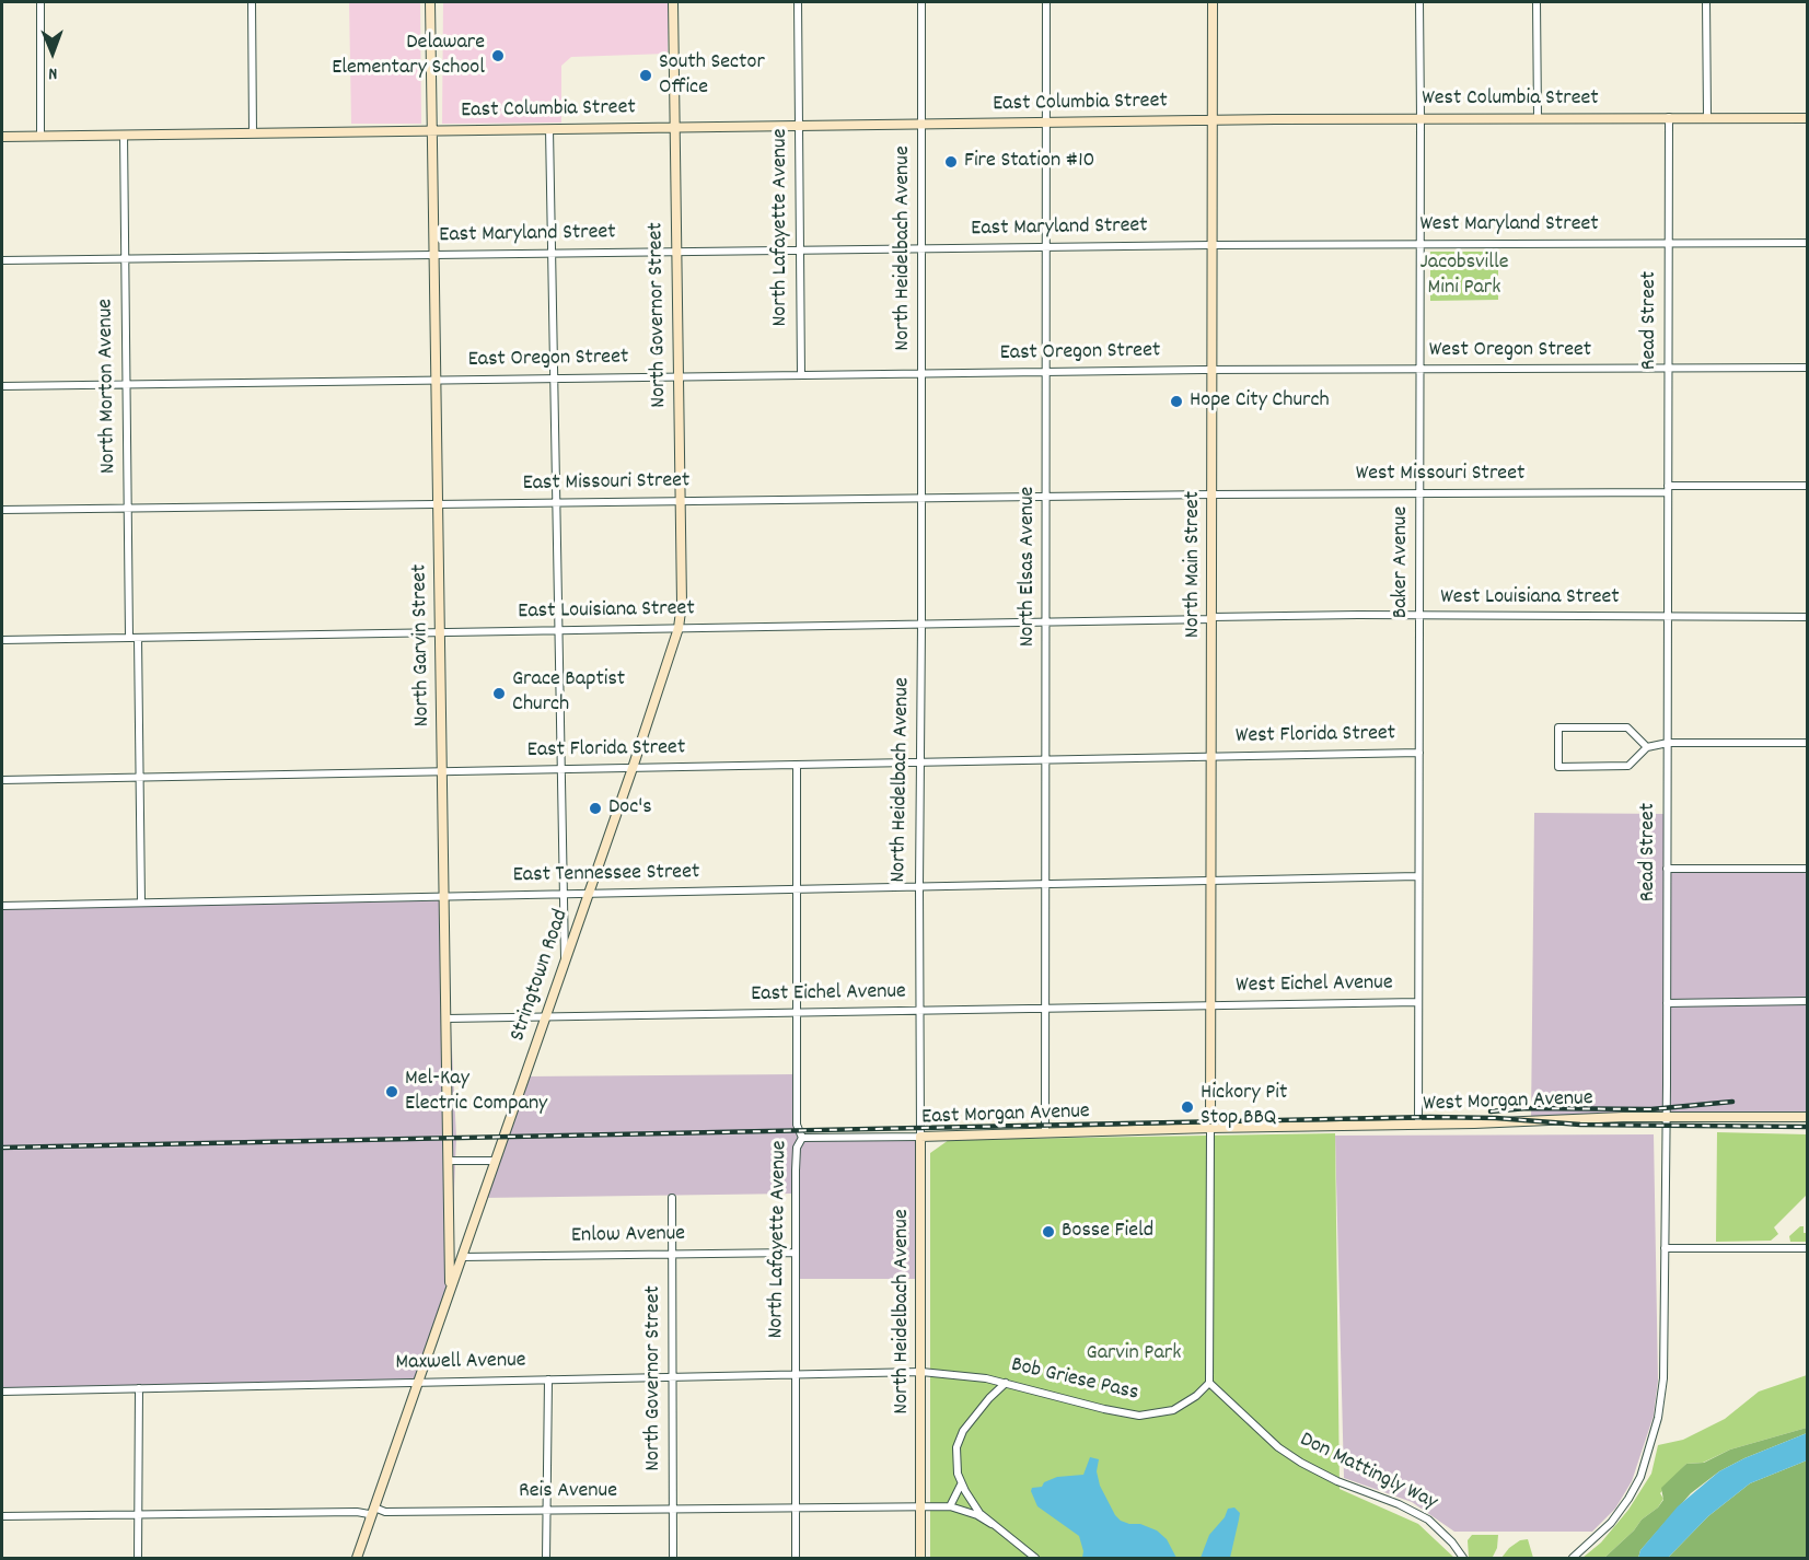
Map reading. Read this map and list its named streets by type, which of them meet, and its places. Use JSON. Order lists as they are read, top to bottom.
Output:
{
  "streets": {
    "main road": [
      "West Columbia Street",
      "East Columbia Street",
      "North Heidelbach Avenue",
      "North Governor Street",
      "North Main Street",
      "North Garvin Street",
      "Stringtown Road",
      "West Morgan Avenue",
      "East Morgan Avenue"
    ],
    "street": [
      "West Maryland Street",
      "North Lafayette Avenue",
      "East Maryland Street",
      "Read Street",
      "West Oregon Street",
      "East Oregon Street",
      "North Morton Avenue",
      "West Missouri Street",
      "East Missouri Street",
      "Baker Avenue",
      "North Elsas Avenue",
      "West Louisiana Street",
      "East Louisiana Street",
      "West Florida Street",
      "East Florida Street",
      "East Tennessee Street",
      "West Eichel Avenue",
      "East Eichel Avenue",
      "Enlow Avenue",
      "Maxwell Avenue",
      "Bob Griese Pass",
      "Don Mattingly Way",
      "Reis Avenue"
    ]
  },
  "crossings": [
    ["West Columbia Street", "East Columbia Street"],
    ["West Columbia Street", "Read Street"],
    ["West Columbia Street", "Baker Avenue"],
    ["West Columbia Street", "North Main Street"],
    ["East Columbia Street", "North Lafayette Avenue"],
    ["East Columbia Street", "North Heidelbach Avenue"],
    ["East Columbia Street", "North Governor Street"],
    ["East Columbia Street", "North Morton Avenue"],
    ["East Columbia Street", "North Main Street"],
    ["East Columbia Street", "North Elsas Avenue"],
    ["East Columbia Street", "North Garvin Street"],
    ["West Maryland Street", "East Maryland Street"],
    ["West Maryland Street", "Read Street"],
    ["West Maryland Street", "Baker Avenue"],
    ["West Maryland Street", "North Main Street"],
    ["North Lafayette Avenue", "East Maryland Street"],
    ["North Lafayette Avenue", "East Oregon Street"],
    ["North Lafayette Avenue", "East Florida Street"],
    ["North Lafayette Avenue", "East Tennessee Street"],
    ["North Lafayette Avenue", "East Eichel Avenue"],
    ["North Lafayette Avenue", "East Morgan Avenue"],
    ["North Lafayette Avenue", "Enlow Avenue"],
    ["North Lafayette Avenue", "Maxwell Avenue"],
    ["North Lafayette Avenue", "Reis Avenue"],
    ["East Maryland Street", "North Heidelbach Avenue"],
    ["East Maryland Street", "North Governor Street"],
    ["East Maryland Street", "North Morton Avenue"],
    ["East Maryland Street", "North Main Street"],
    ["East Maryland Street", "North Elsas Avenue"],
    ["East Maryland Street", "North Garvin Street"],
    ["North Heidelbach Avenue", "East Oregon Street"],
    ["North Heidelbach Avenue", "East Missouri Street"],
    ["North Heidelbach Avenue", "East Louisiana Street"],
    ["North Heidelbach Avenue", "East Florida Street"],
    ["North Heidelbach Avenue", "East Tennessee Street"],
    ["North Heidelbach Avenue", "East Eichel Avenue"],
    ["North Heidelbach Avenue", "East Morgan Avenue"],
    ["North Heidelbach Avenue", "Maxwell Avenue"],
    ["North Heidelbach Avenue", "Bob Griese Pass"],
    ["North Heidelbach Avenue", "Reis Avenue"],
    ["North Governor Street", "East Oregon Street"],
    ["North Governor Street", "East Missouri Street"],
    ["North Governor Street", "East Louisiana Street"],
    ["North Governor Street", "Stringtown Road"],
    ["North Governor Street", "Enlow Avenue"],
    ["North Governor Street", "Maxwell Avenue"],
    ["North Governor Street", "Reis Avenue"],
    ["Read Street", "West Oregon Street"],
    ["Read Street", "West Missouri Street"],
    ["Read Street", "West Louisiana Street"],
    ["Read Street", "West Morgan Avenue"],
    ["West Oregon Street", "East Oregon Street"],
    ["West Oregon Street", "Baker Avenue"],
    ["West Oregon Street", "North Main Street"],
    ["East Oregon Street", "North Morton Avenue"],
    ["East Oregon Street", "North Main Street"],
    ["East Oregon Street", "North Elsas Avenue"],
    ["East Oregon Street", "North Garvin Street"],
    ["North Morton Avenue", "East Missouri Street"],
    ["North Morton Avenue", "East Louisiana Street"],
    ["West Missouri Street", "East Missouri Street"],
    ["West Missouri Street", "Baker Avenue"],
    ["West Missouri Street", "North Main Street"],
    ["East Missouri Street", "North Main Street"],
    ["East Missouri Street", "North Elsas Avenue"],
    ["East Missouri Street", "North Garvin Street"],
    ["Baker Avenue", "West Louisiana Street"],
    ["Baker Avenue", "West Florida Street"],
    ["Baker Avenue", "East Tennessee Street"],
    ["Baker Avenue", "West Eichel Avenue"],
    ["Baker Avenue", "West Morgan Avenue"],
    ["North Main Street", "West Louisiana Street"],
    ["North Main Street", "East Louisiana Street"],
    ["North Main Street", "West Florida Street"],
    ["North Main Street", "East Florida Street"],
    ["North Main Street", "East Tennessee Street"],
    ["North Main Street", "West Eichel Avenue"],
    ["North Main Street", "East Eichel Avenue"],
    ["North Main Street", "West Morgan Avenue"],
    ["North Main Street", "East Morgan Avenue"],
    ["North Elsas Avenue", "East Louisiana Street"],
    ["North Elsas Avenue", "East Florida Street"],
    ["North Elsas Avenue", "East Tennessee Street"],
    ["North Elsas Avenue", "East Eichel Avenue"],
    ["North Elsas Avenue", "East Morgan Avenue"],
    ["West Louisiana Street", "East Louisiana Street"],
    ["East Louisiana Street", "North Garvin Street"],
    ["East Louisiana Street", "Stringtown Road"],
    ["North Garvin Street", "East Florida Street"],
    ["North Garvin Street", "East Tennessee Street"],
    ["North Garvin Street", "Stringtown Road"],
    ["North Garvin Street", "East Eichel Avenue"],
    ["West Florida Street", "East Florida Street"],
    ["East Florida Street", "Stringtown Road"],
    ["East Tennessee Street", "Stringtown Road"],
    ["Stringtown Road", "East Eichel Avenue"],
    ["Stringtown Road", "Enlow Avenue"],
    ["Stringtown Road", "Maxwell Avenue"],
    ["Stringtown Road", "Reis Avenue"],
    ["West Eichel Avenue", "East Eichel Avenue"],
    ["West Morgan Avenue", "East Morgan Avenue"],
    ["Maxwell Avenue", "Bob Griese Pass"],
    ["Bob Griese Pass", "Don Mattingly Way"]
  ],
  "parks": ["Jacobsville Mini Park", "Garvin Park"],
  "places": [
    "Delaware Elementary School",
    "South Sector Office",
    "Fire Station #10",
    "Hope City Church",
    "Grace Baptist Church",
    "Doc's",
    "Mel-Kay Electric Company",
    "Hickory Pit Stop BBQ",
    "Bosse Field"
  ],
  "north": "bottom"
}
